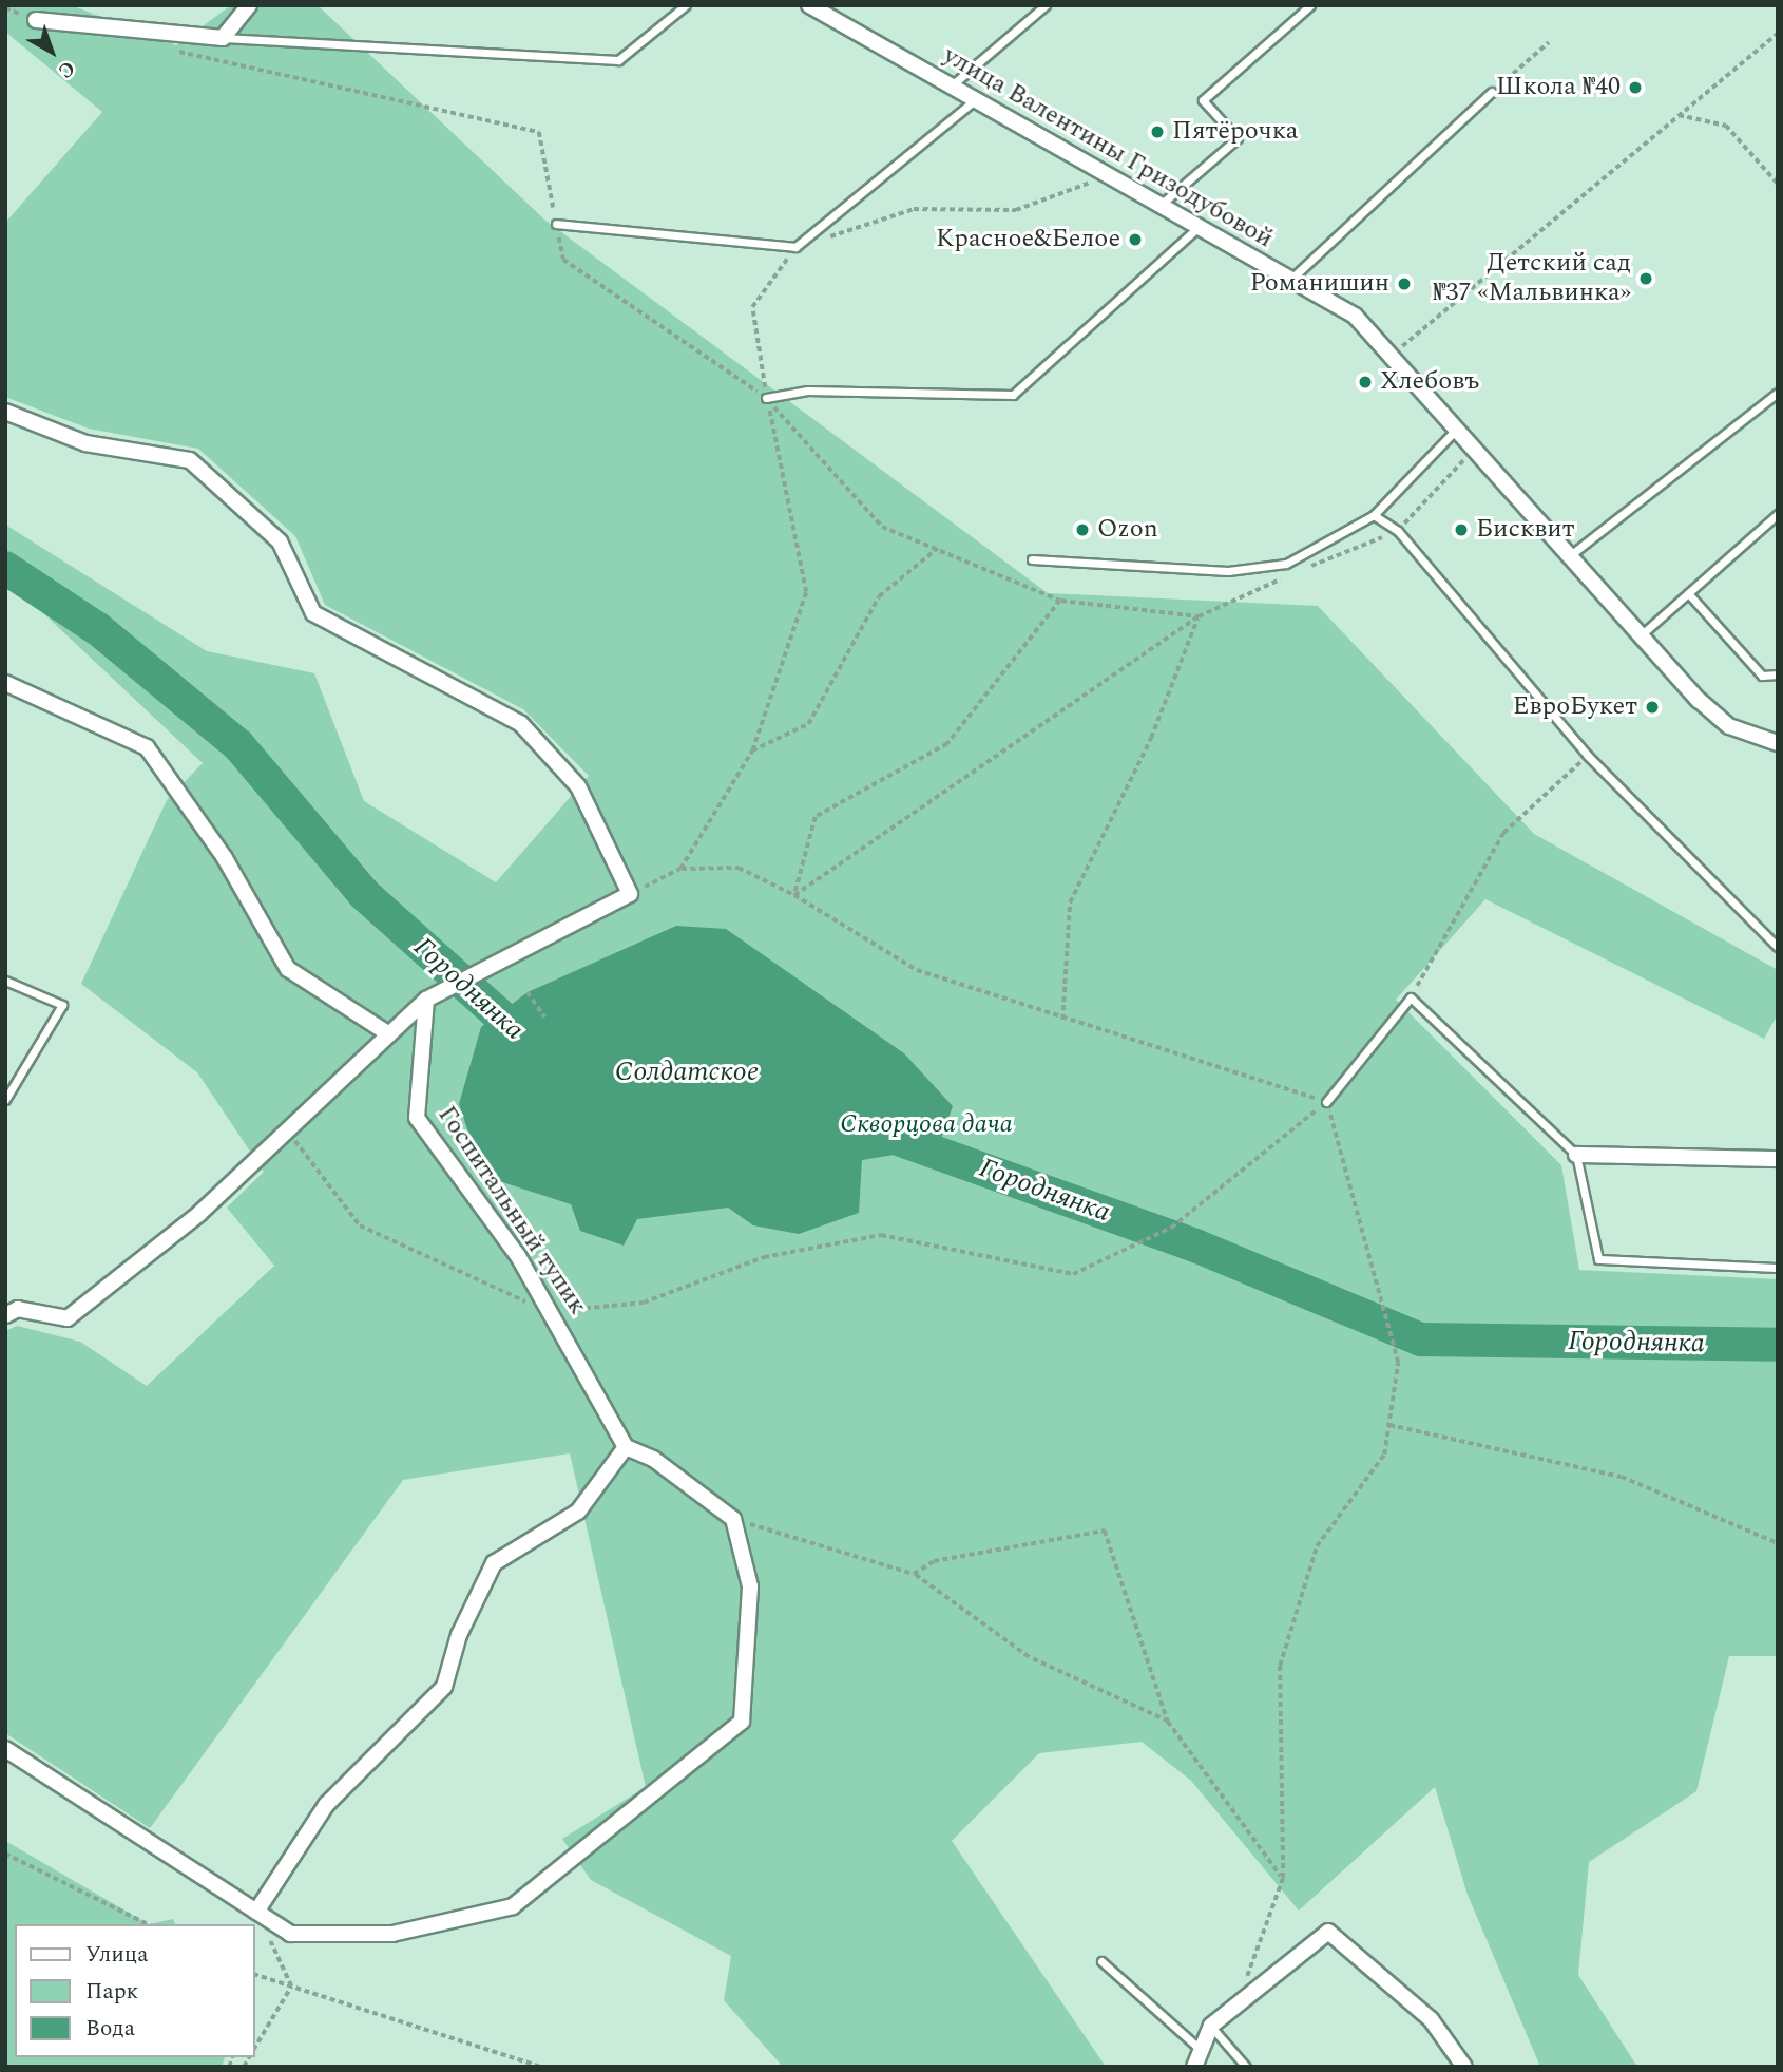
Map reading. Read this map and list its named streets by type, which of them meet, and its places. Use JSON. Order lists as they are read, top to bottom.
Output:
{
  "streets": {
    "street": ["улица Валентины Гризодубовой", "Госпитальный тупик"]
  },
  "water": ["Городнянка", "Солдатское"],
  "parks": ["Скворцова дача"],
  "places": [
    "Школа №40",
    "Пятёрочка",
    "Красное&Белое",
    "Детский сад №37 «Мальвинка»",
    "Романишин",
    "Хлебовъ",
    "Ozon",
    "Бисквит",
    "ЕвроБукет"
  ],
  "legend": ["Улица", "Парк", "Вода"],
  "north": "bottom right"
}
